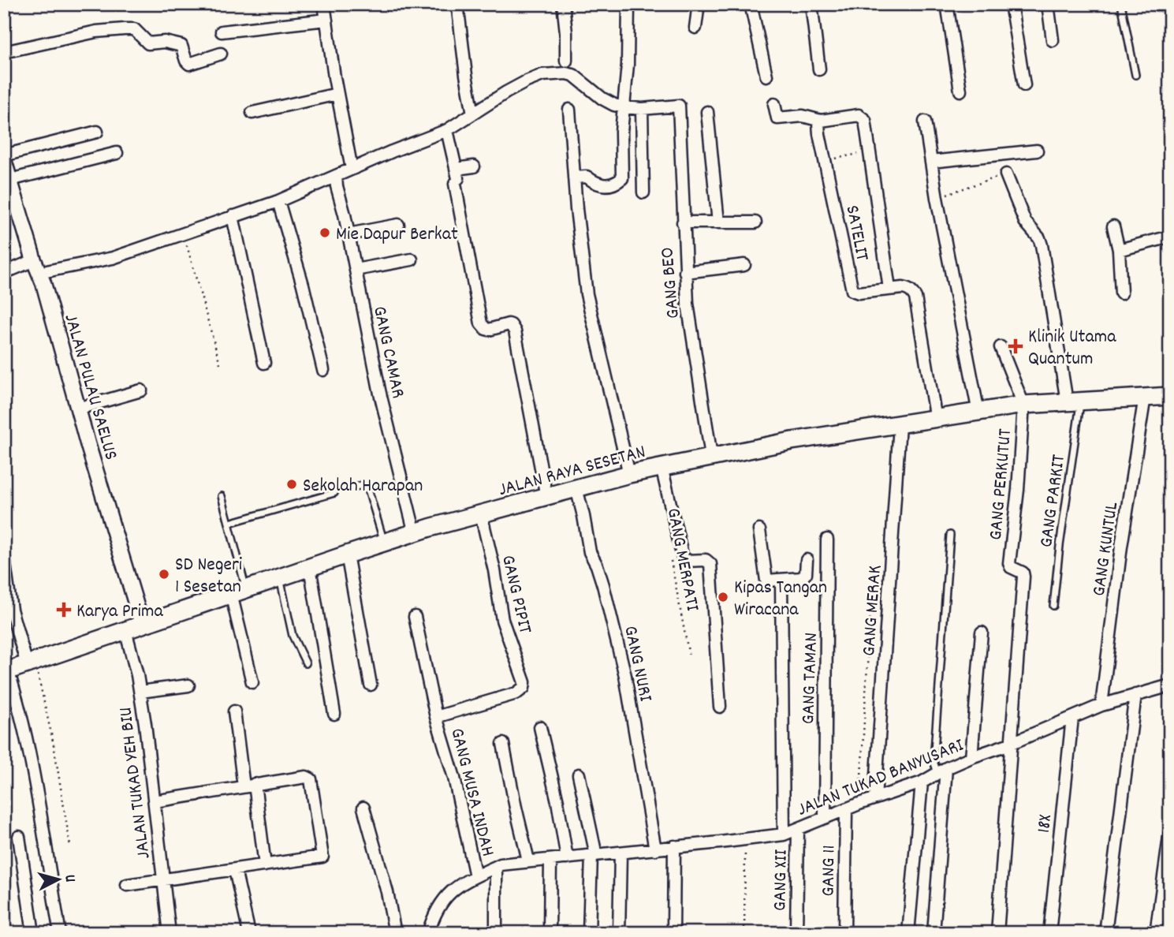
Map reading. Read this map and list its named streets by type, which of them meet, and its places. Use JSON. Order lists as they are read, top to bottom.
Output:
{
  "streets": {
    "main road": ["JALAN RAYA SESETAN"],
    "street": [
      "SATELIT",
      "GANG BEO",
      "GANG CAMAR",
      "JALAN PULAU SAELUS",
      "GANG PERKUTUT",
      "GANG KUNTUL",
      "GANG PIPIT",
      "GANG MERAK",
      "GANG NURI",
      "GANG TAMAN",
      "JALAN TUKAD BANYUSARI",
      "JALAN TUKAD YEH BIU",
      "GANG MUSA INDAH",
      "18X",
      "GANG 11",
      "GANG XII"
    ],
    "lane": ["GANG PARKIT"],
    "path": ["GANG MERPATI"]
  },
  "crossings": [
    ["SATELIT", "JALAN RAYA SESETAN"],
    ["GANG BEO", "JALAN RAYA SESETAN"],
    ["GANG CAMAR", "JALAN RAYA SESETAN"],
    ["JALAN PULAU SAELUS", "JALAN RAYA SESETAN"],
    ["JALAN RAYA SESETAN", "GANG PERKUTUT"],
    ["JALAN RAYA SESETAN", "GANG PARKIT"],
    ["JALAN RAYA SESETAN", "GANG KUNTUL"],
    ["JALAN RAYA SESETAN", "GANG PIPIT"],
    ["JALAN RAYA SESETAN", "GANG MERAK"],
    ["JALAN RAYA SESETAN", "GANG NURI"],
    ["JALAN RAYA SESETAN", "JALAN TUKAD YEH BIU"],
    ["GANG PERKUTUT", "JALAN TUKAD BANYUSARI"],
    ["GANG KUNTUL", "JALAN TUKAD BANYUSARI"],
    ["GANG PIPIT", "GANG MUSA INDAH"],
    ["GANG MERAK", "JALAN TUKAD BANYUSARI"],
    ["GANG NURI", "JALAN TUKAD BANYUSARI"],
    ["GANG TAMAN", "JALAN TUKAD BANYUSARI"],
    ["JALAN TUKAD BANYUSARI", "GANG MUSA INDAH"],
    ["JALAN TUKAD BANYUSARI", "18X"],
    ["JALAN TUKAD BANYUSARI", "GANG 11"],
    ["JALAN TUKAD BANYUSARI", "GANG XII"]
  ],
  "places": {
    "other": [
      "Mie Dapur Berkat",
      "Sekolah Harapan",
      "SD Negeri 1 Sesetan",
      "Kipas Tangan Wiracana"
    ],
    "health": ["Klinik Utama Quantum", "Karya Prima"]
  },
  "north": "right"
}
